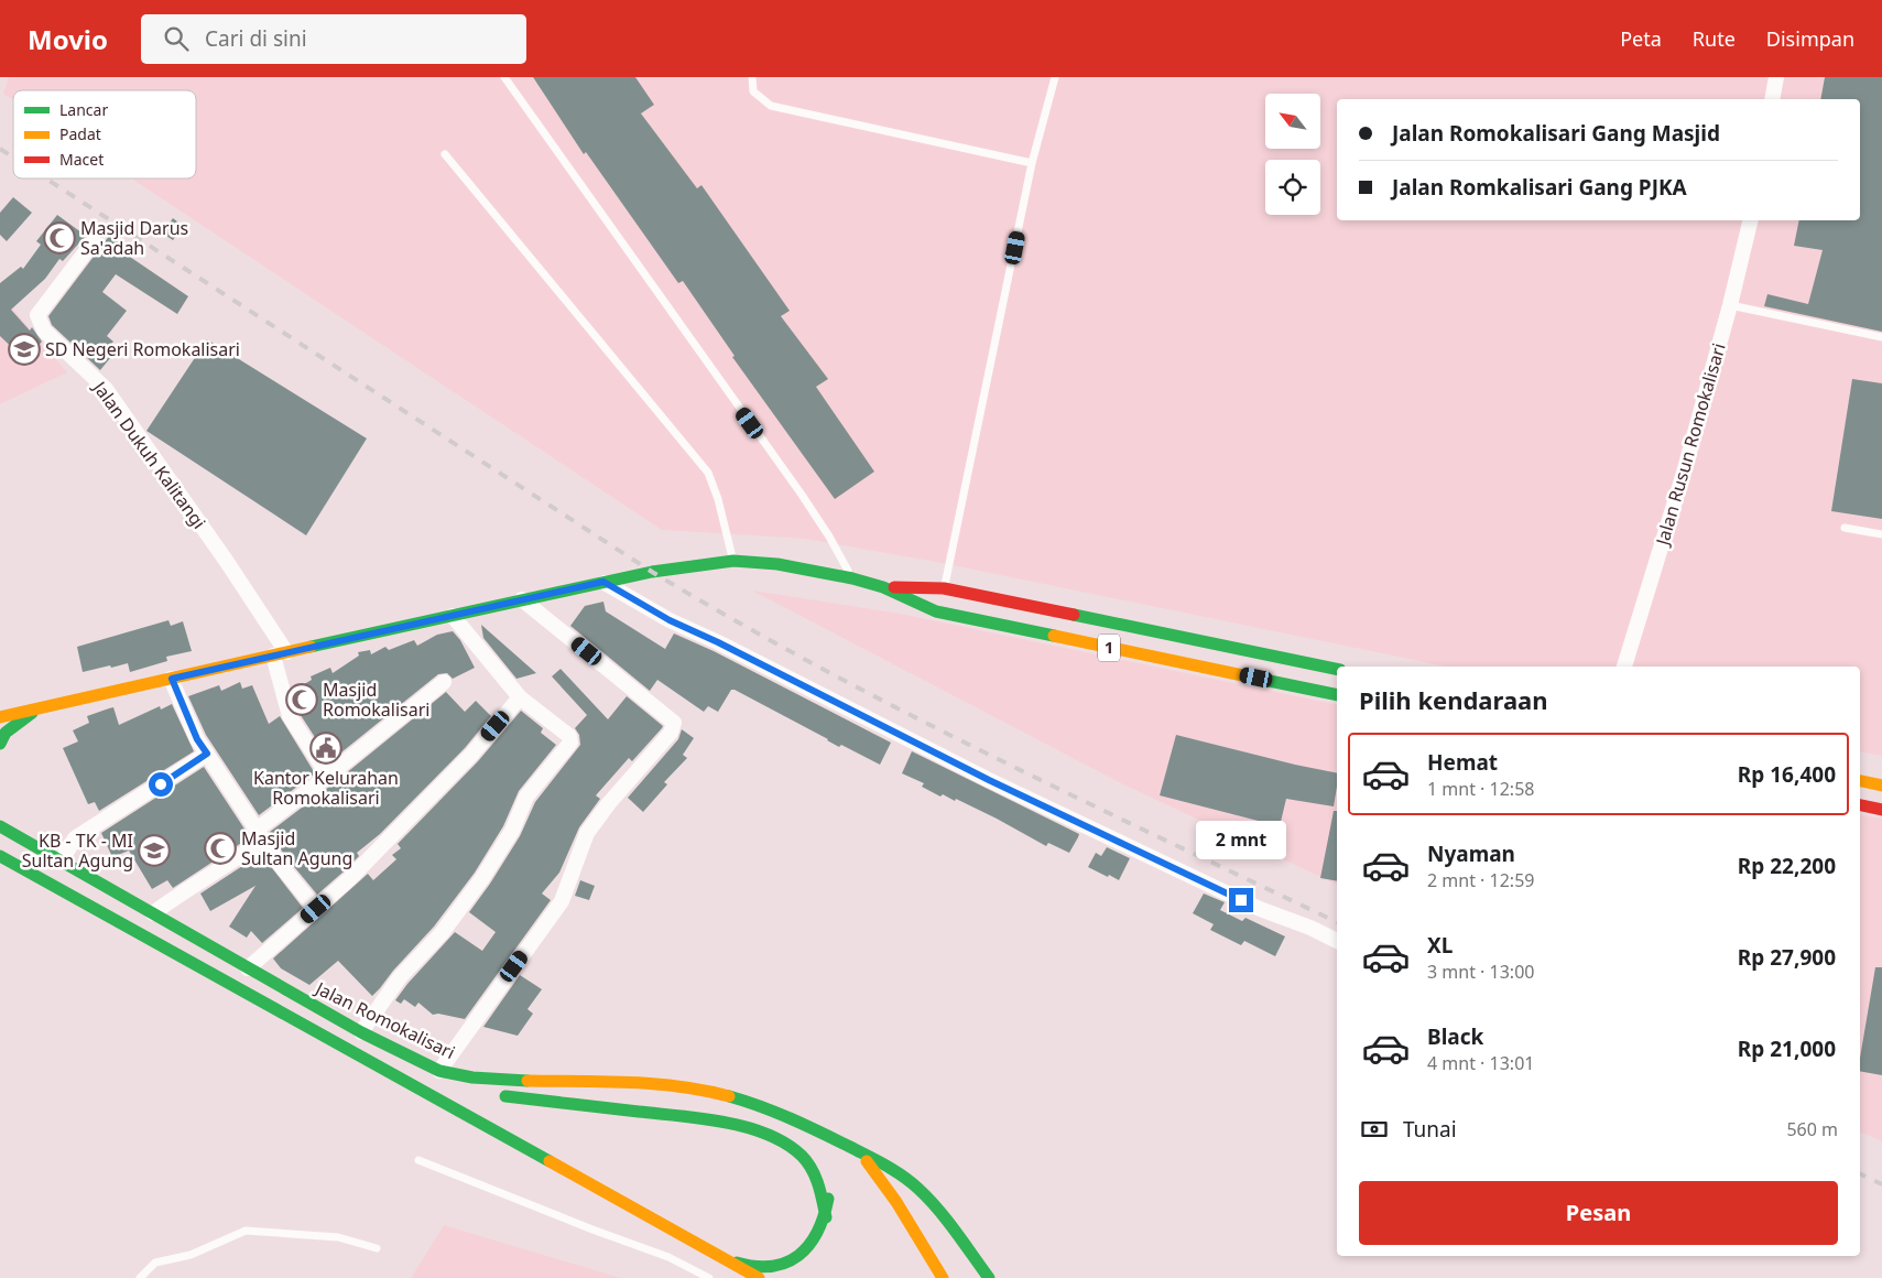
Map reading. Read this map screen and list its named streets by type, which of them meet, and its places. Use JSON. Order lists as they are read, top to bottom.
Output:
{
  "streets": {
    "highway": ["1", "Jalan Romokalisari"],
    "street": ["Jalan Rusun Romokalisari", "Jalan Dukuh Kalitangi"]
  },
  "crossings": [
    ["Jalan Dukuh Kalitangi", "1"]
  ],
  "places": {
    "mosque": ["Masjid Darus Sa'adah", "Masjid Romokalisari", "Masjid Sultan Agung"],
    "school or university": ["SD Negeri Romokalisari", "KB - TK - MI Sultan Agung"],
    "public building": ["Kantor Kelurahan Romokalisari"]
  },
  "legend": ["Lancar", "Padat", "Macet"],
  "north": "top left",
  "page": {
    "header": "Movio",
    "search": "Cari di sini",
    "nav": ["Peta", "Rute", "Disimpan"],
    "banner": ["Jalan Romokalisari Gang Masjid", "Jalan Romkalisari Gang PJKA"],
    "heading": "Pilih kendaraan",
    "list": [
      {
        "name": "Hemat",
        "note": "1 mnt · 12:58",
        "value": "Rp 16,400"
      },
      {
        "name": "Nyaman",
        "note": "2 mnt · 12:59",
        "value": "Rp 22,200"
      },
      {
        "name": "XL",
        "note": "3 mnt · 13:00",
        "value": "Rp 27,900"
      },
      {
        "name": "Black",
        "note": "4 mnt · 13:01",
        "value": "Rp 21,000"
      }
    ],
    "bubble": "2 mnt",
    "pay": ["Tunai", "560 m"],
    "buttons": "Pesan"
  }
}
